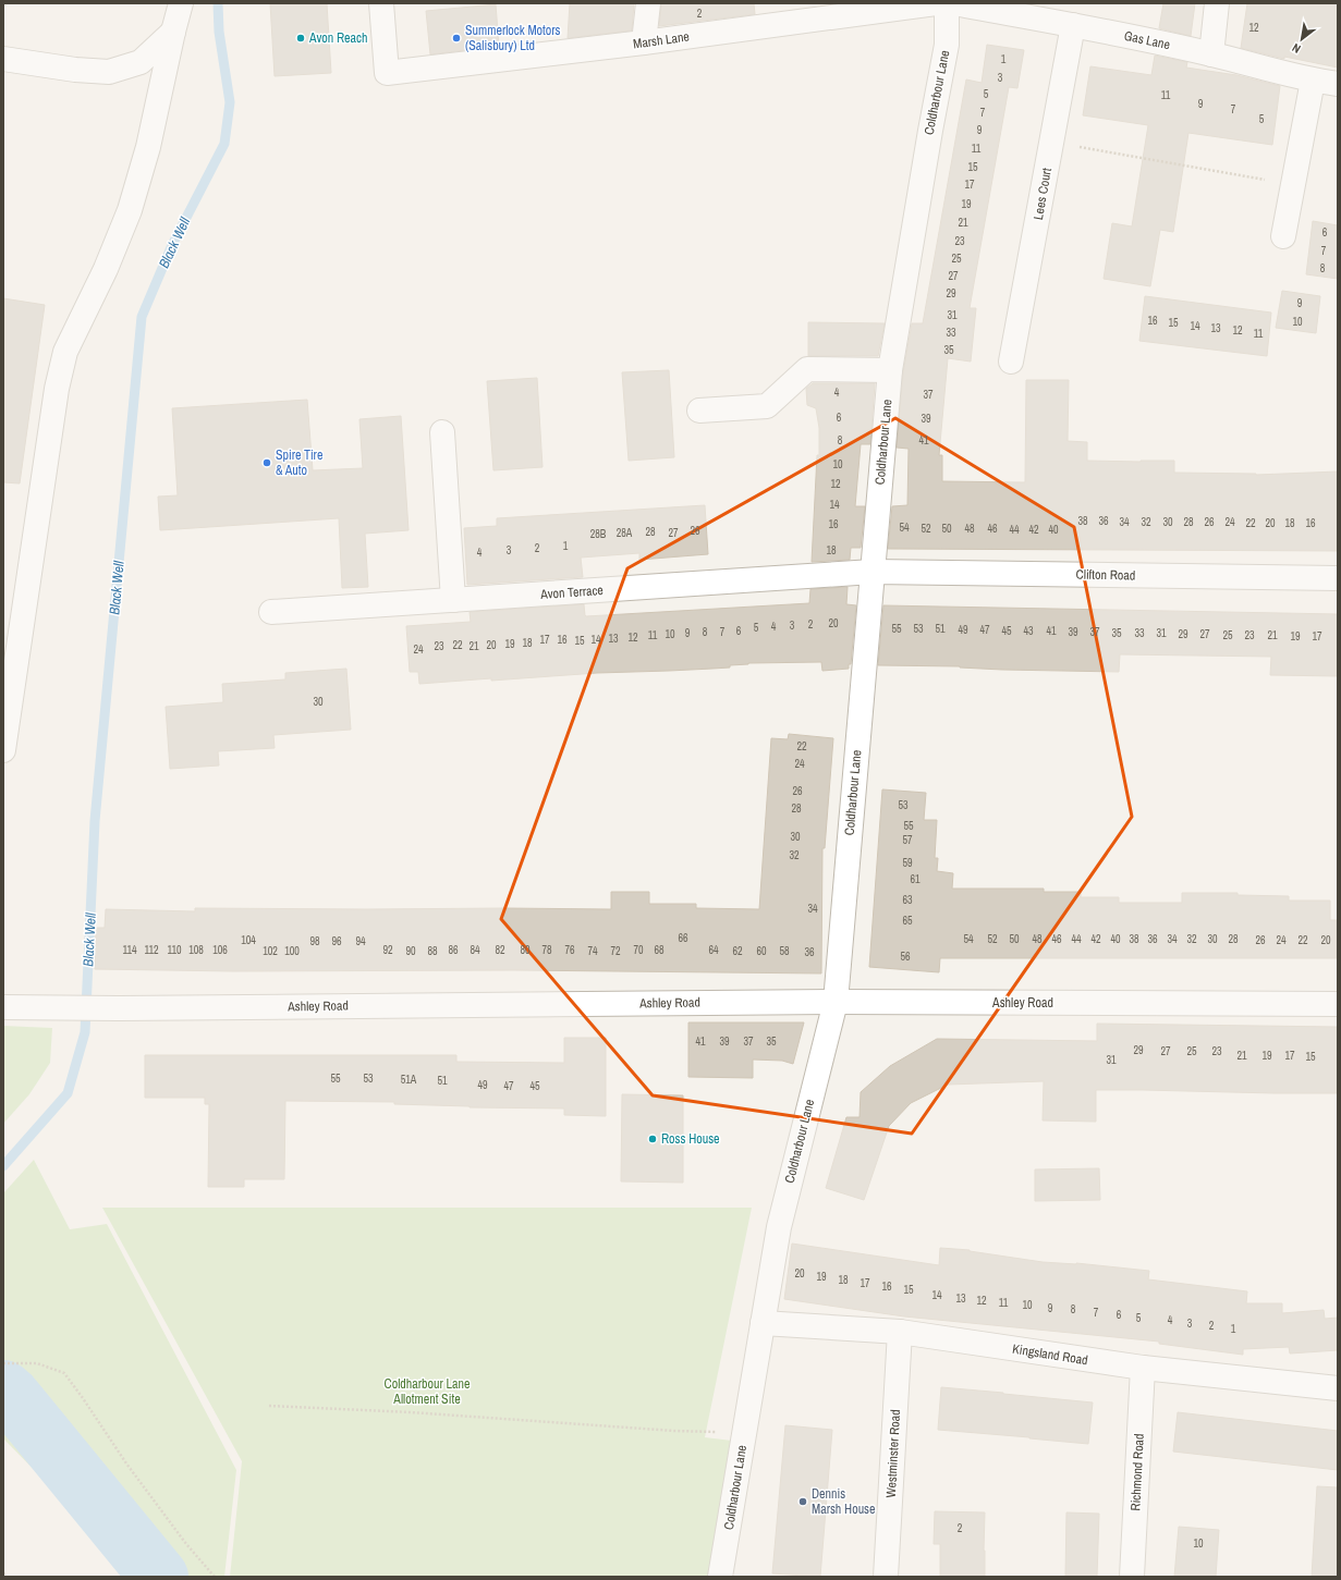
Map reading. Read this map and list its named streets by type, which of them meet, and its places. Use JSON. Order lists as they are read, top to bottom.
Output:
{
  "streets": {
    "street": [
      "Marsh Lane",
      "Gas Lane",
      "Coldharbour Lane",
      "Lees Court",
      "Clifton Road",
      "Avon Terrace",
      "Ashley Road",
      "Kingsland Road",
      "Westminster Road",
      "Richmond Road"
    ]
  },
  "crossings": [
    ["Gas Lane", "Lees Court"],
    ["Coldharbour Lane", "Clifton Road"],
    ["Coldharbour Lane", "Avon Terrace"],
    ["Coldharbour Lane", "Ashley Road"],
    ["Coldharbour Lane", "Kingsland Road"],
    ["Clifton Road", "Avon Terrace"],
    ["Kingsland Road", "Westminster Road"],
    ["Kingsland Road", "Richmond Road"]
  ],
  "water": ["Black Well"],
  "parks": ["Coldharbour Lane Allotment Site"],
  "places": [
    "Avon Reach",
    "Summerlock Motors (Salisbury) Ltd",
    "Spire Tire & Auto",
    "Ross House",
    "Dennis Marsh House"
  ],
  "house_numbers": [
    "2",
    "12",
    "1",
    "3",
    "5",
    "11",
    "9",
    "7",
    "7",
    "5",
    "9",
    "11",
    "15",
    "17",
    "19",
    "21",
    "6",
    "23",
    "7",
    "25",
    "8",
    "27",
    "29",
    "9",
    "31",
    "16",
    "10",
    "15",
    "14",
    "13",
    "12",
    "33",
    "11",
    "35",
    "4",
    "37",
    "6",
    "39",
    "8",
    "41",
    "10",
    "12",
    "14",
    "38",
    "36",
    "34",
    "32",
    "30",
    "28",
    "26",
    "24",
    "22",
    "20",
    "18",
    "16",
    "16",
    "54",
    "52",
    "50",
    "48",
    "46",
    "44",
    "42",
    "40",
    "26",
    "28",
    "28A",
    "27",
    "28B",
    "1",
    "2",
    "3",
    "18",
    "4",
    "20",
    "2",
    "3",
    "4",
    "5",
    "55",
    "53",
    "51",
    "49",
    "47",
    "6",
    "45",
    "43",
    "41",
    "8",
    "7",
    "39",
    "37",
    "9",
    "35",
    "33",
    "31",
    "10",
    "29",
    "27",
    "11",
    "25",
    "23",
    "21",
    "19",
    "17",
    "12",
    "13",
    "17",
    "16",
    "14",
    "15",
    "18",
    "19",
    "22",
    "20",
    "23",
    "21",
    "24",
    "30",
    "22",
    "24",
    "26",
    "53",
    "28",
    "55",
    "30",
    "57",
    "32",
    "59",
    "61",
    "63",
    "34",
    "65",
    "66",
    "54",
    "52",
    "50",
    "48",
    "46",
    "44",
    "42",
    "40",
    "38",
    "36",
    "34",
    "32",
    "30",
    "28",
    "104",
    "26",
    "24",
    "22",
    "20",
    "98",
    "96",
    "94",
    "114",
    "112",
    "110",
    "108",
    "106",
    "92",
    "86",
    "84",
    "82",
    "80",
    "78",
    "76",
    "70",
    "68",
    "64",
    "102",
    "100",
    "90",
    "88",
    "74",
    "72",
    "62",
    "60",
    "58",
    "36",
    "56",
    "41",
    "39",
    "37",
    "35",
    "29",
    "27",
    "25",
    "23",
    "21",
    "19",
    "17",
    "15",
    "31",
    "55",
    "53",
    "51A",
    "51",
    "49",
    "47",
    "45",
    "20",
    "19",
    "18",
    "17",
    "16",
    "15",
    "14",
    "13",
    "12",
    "11",
    "10",
    "9",
    "8",
    "7",
    "6",
    "5",
    "4",
    "3",
    "2",
    "1",
    "2",
    "10"
  ],
  "north": "bottom left"
}
